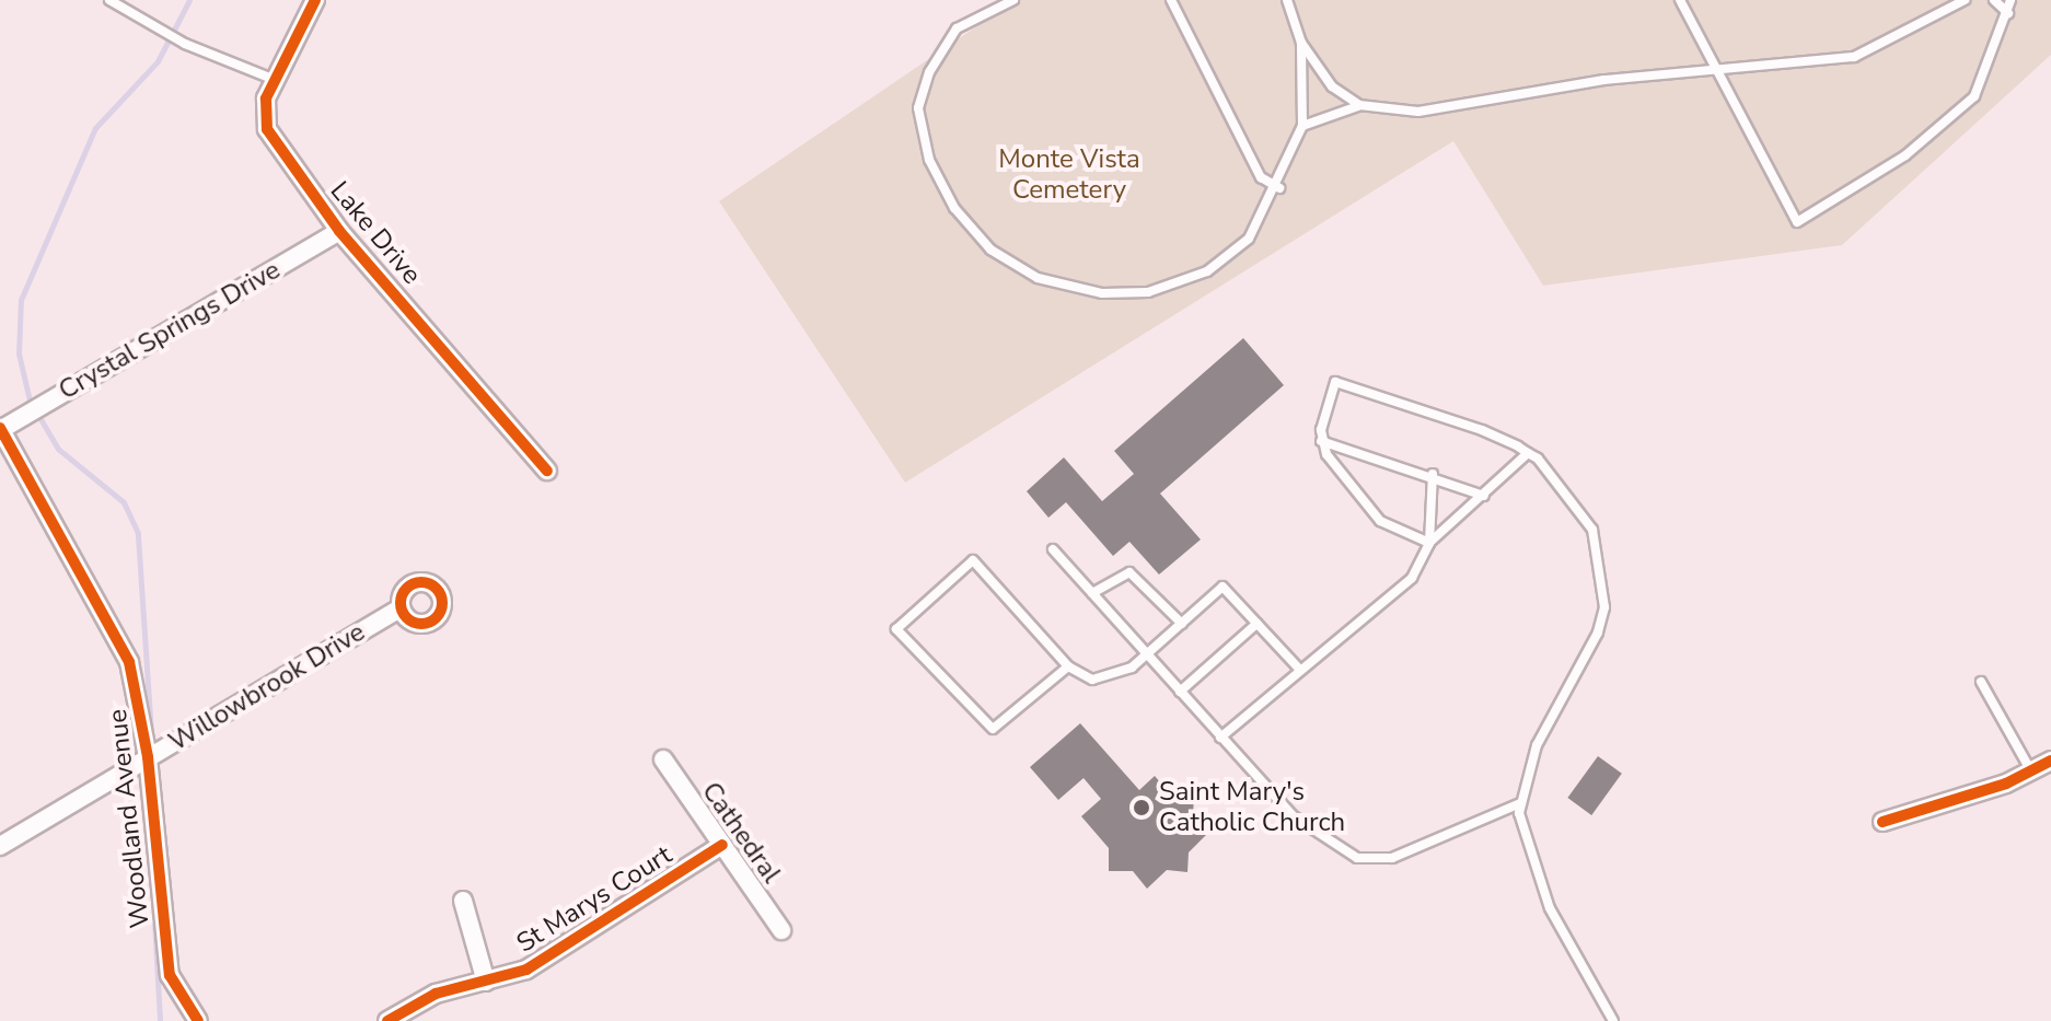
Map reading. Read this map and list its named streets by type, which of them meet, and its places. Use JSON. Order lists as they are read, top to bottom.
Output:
{
  "streets": {
    "street": [
      "Lake Drive",
      "Crystal Springs Drive",
      "Willowbrook Drive",
      "Woodland Avenue",
      "Cathedral",
      "St Marys Court"
    ]
  },
  "crossings": [
    ["Lake Drive", "Crystal Springs Drive"],
    ["Crystal Springs Drive", "Woodland Avenue"],
    ["Willowbrook Drive", "Woodland Avenue"],
    ["Cathedral", "St Marys Court"]
  ],
  "parks": ["Monte Vista Cemetery"],
  "places": ["Saint Mary's Catholic Church"]
}
